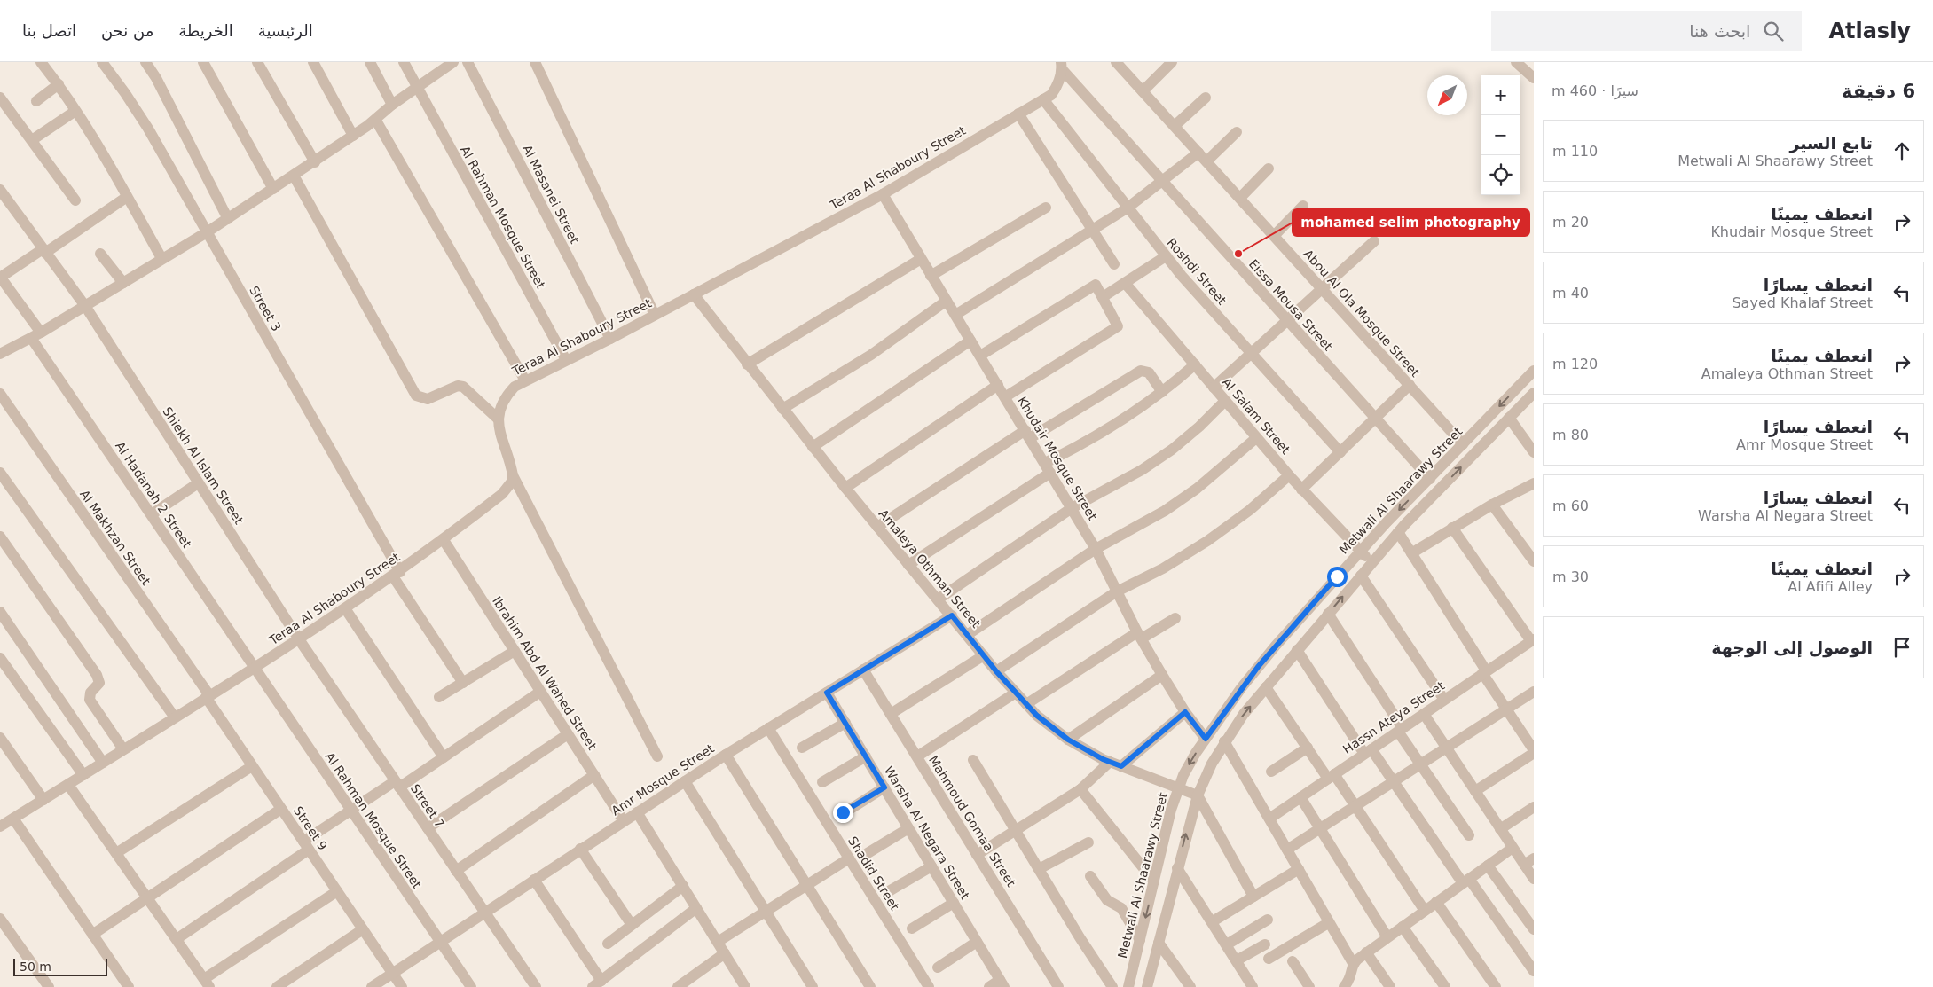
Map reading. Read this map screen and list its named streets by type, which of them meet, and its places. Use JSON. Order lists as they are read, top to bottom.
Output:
{
  "streets": {
    "street": [
      "Teraa Al Shaboury Street",
      "Al Masanei Street",
      "Al Rahman Mosque Street",
      "Roshdi Street",
      "Eissa Mousa Street",
      "Street 3",
      "Abou Al Ola Mosque Street",
      "Al Salam Street",
      "Khudair Mosque Street",
      "Shiekh Al Islam Street",
      "Metwali Al Shaarawy Street",
      "Al Hadanah 2 Street",
      "Al Makhzan Street",
      "Amaleya Othman Street",
      "Ibrahim Abd Al Wahed Street",
      "Hassn Ateya Street",
      "Amr Mosque Street",
      "Street 7",
      "Mahmoud Gomaa Street",
      "Street 9",
      "Warsha Al Negara Street",
      "Shadid Street"
    ]
  },
  "crossings": [
    ["Teraa Al Shaboury Street", "Al Masanei Street"],
    ["Teraa Al Shaboury Street", "Al Rahman Mosque Street"],
    ["Teraa Al Shaboury Street", "Roshdi Street"],
    ["Teraa Al Shaboury Street", "Eissa Mousa Street"],
    ["Teraa Al Shaboury Street", "Street 3"],
    ["Teraa Al Shaboury Street", "Khudair Mosque Street"],
    ["Teraa Al Shaboury Street", "Shiekh Al Islam Street"],
    ["Teraa Al Shaboury Street", "Al Hadanah 2 Street"],
    ["Teraa Al Shaboury Street", "Al Makhzan Street"],
    ["Teraa Al Shaboury Street", "Amaleya Othman Street"],
    ["Teraa Al Shaboury Street", "Ibrahim Abd Al Wahed Street"],
    ["Teraa Al Shaboury Street", "Street 7"],
    ["Teraa Al Shaboury Street", "Street 9"],
    ["Al Rahman Mosque Street", "Al Hadanah 2 Street"],
    ["Al Rahman Mosque Street", "Amr Mosque Street"],
    ["Eissa Mousa Street", "Metwali Al Shaarawy Street"],
    ["Abou Al Ola Mosque Street", "Metwali Al Shaarawy Street"],
    ["Al Salam Street", "Metwali Al Shaarawy Street"],
    ["Khudair Mosque Street", "Metwali Al Shaarawy Street"],
    ["Shiekh Al Islam Street", "Street 7"],
    ["Metwali Al Shaarawy Street", "Amaleya Othman Street"],
    ["Al Makhzan Street", "Street 9"],
    ["Amaleya Othman Street", "Amr Mosque Street"],
    ["Ibrahim Abd Al Wahed Street", "Amr Mosque Street"],
    ["Amr Mosque Street", "Street 7"],
    ["Amr Mosque Street", "Mahmoud Gomaa Street"],
    ["Amr Mosque Street", "Street 9"],
    ["Amr Mosque Street", "Warsha Al Negara Street"],
    ["Amr Mosque Street", "Shadid Street"]
  ],
  "places": ["mohamed selim photography"],
  "scale_bar": "50 m",
  "north": "bottom left",
  "page": {
    "header": "Atlasly",
    "search": "ابحث هنا",
    "nav": [
      "الرئيسية",
      "الخريطة",
      "من نحن",
      "اتصل بنا"
    ],
    "heading": ["6 دقيقة", "سيرًا · 460 m"],
    "map_buttons": ["+", "−"],
    "list": [
      ["تابع السير", "Metwali Al Shaarawy Street", "110 m"],
      ["انعطف يمينًا", "Khudair Mosque Street", "20 m"],
      ["انعطف يسارًا", "Sayed Khalaf Street", "40 m"],
      ["انعطف يمينًا", "Amaleya Othman Street", "120 m"],
      ["انعطف يسارًا", "Amr Mosque Street", "80 m"],
      ["انعطف يسارًا", "Warsha Al Negara Street", "60 m"],
      ["انعطف يمينًا", "Al Afifi Alley", "30 m"],
      "الوصول إلى الوجهة"
    ],
    "scale": "50 m"
  }
}
